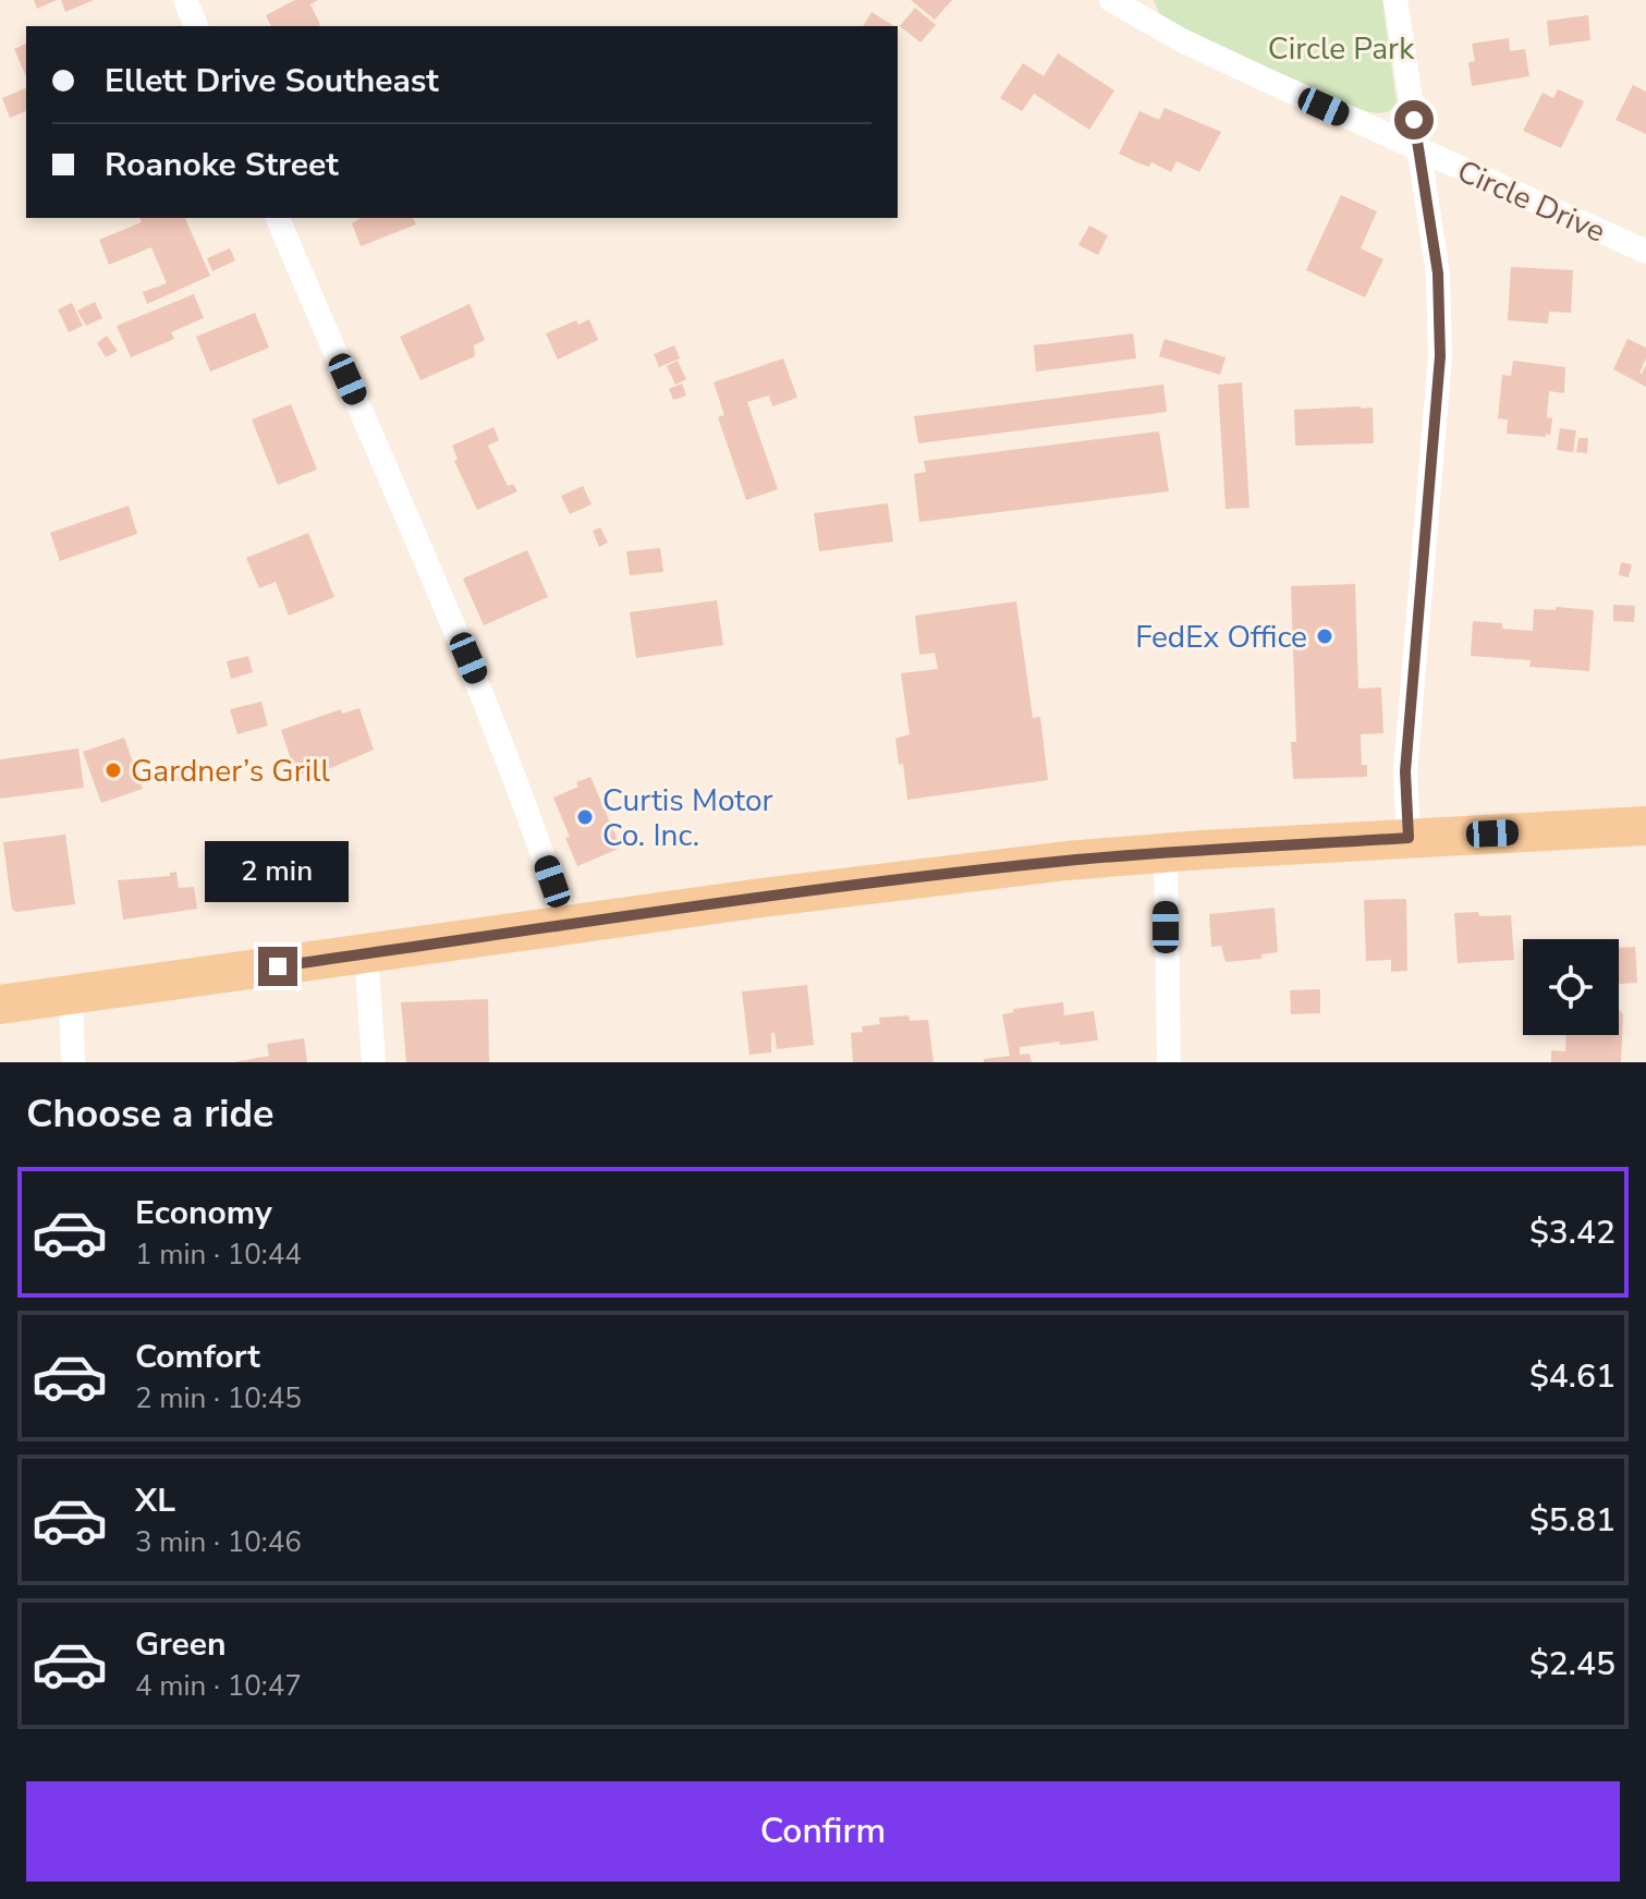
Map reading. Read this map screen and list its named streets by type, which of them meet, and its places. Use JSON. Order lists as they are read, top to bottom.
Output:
{
  "streets": {
    "street": ["Circle Drive"]
  },
  "parks": ["Circle Park"],
  "places": ["FedEx Office", "Gardner’s Grill", "Curtis Motor Co. Inc."],
  "page": {
    "banner": ["Ellett Drive Southeast", "Roanoke Street"],
    "bubble": "2 min",
    "heading": "Choose a ride",
    "list": [
      {
        "name": "Economy",
        "note": "1 min · 10:44",
        "value": "$3.42"
      },
      {
        "name": "Comfort",
        "note": "2 min · 10:45",
        "value": "$4.61"
      },
      {
        "name": "XL",
        "note": "3 min · 10:46",
        "value": "$5.81"
      },
      {
        "name": "Green",
        "note": "4 min · 10:47",
        "value": "$2.45"
      }
    ],
    "buttons": "Confirm"
  }
}
